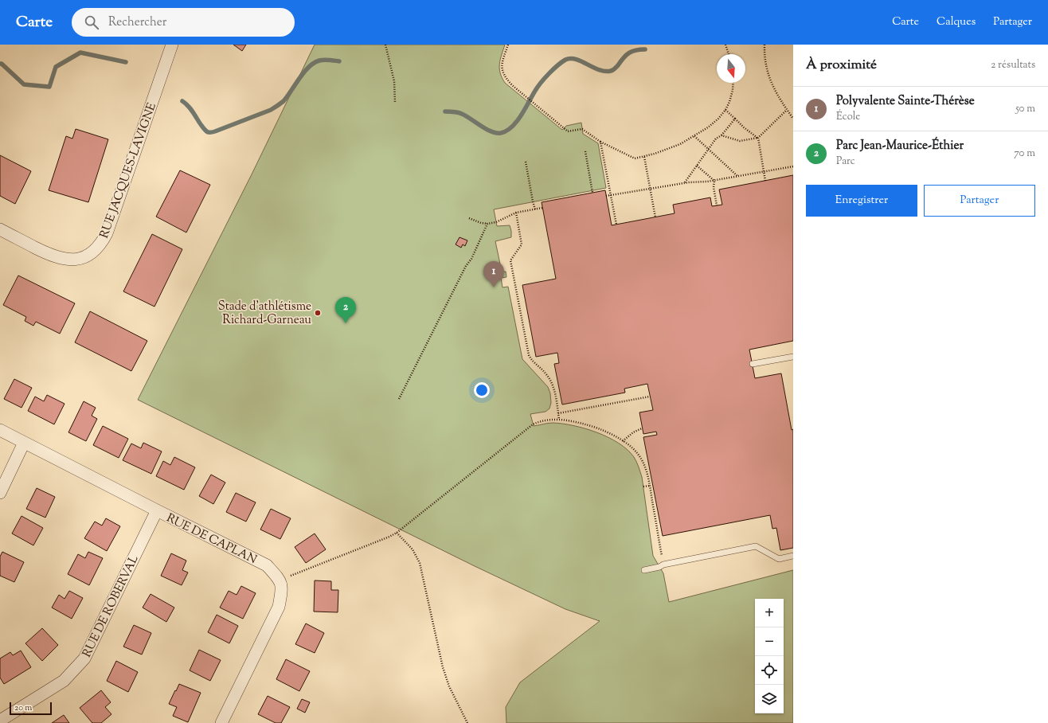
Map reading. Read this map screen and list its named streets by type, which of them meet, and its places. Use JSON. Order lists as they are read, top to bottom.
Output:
{
  "streets": {
    "street": ["RUE JACQUES-LAVIGNE", "RUE DE CAPLAN", "RUE DE ROBERVAL"]
  },
  "crossings": [
    ["RUE DE CAPLAN", "RUE DE ROBERVAL"]
  ],
  "places": ["Stade d'athlétisme Richard-Garneau"],
  "scale_bar": "20 m",
  "north": "bottom",
  "page": {
    "header": "Carte",
    "search": "Rechercher",
    "nav": ["Carte", "Calques", "Partager"],
    "heading": ["À proximité", "2 résultats"],
    "list": [
      {
        "mark": "1",
        "name": "Polyvalente Sainte-Thérèse",
        "note": "École",
        "value": "50 m"
      },
      {
        "mark": "2",
        "name": "Parc Jean-Maurice-Éthier",
        "note": "Parc",
        "value": "70 m"
      }
    ],
    "buttons": ["Enregistrer", "Partager"],
    "pins": ["1", "2"],
    "map_buttons": ["+", "−"],
    "scale": "20 m"
  }
}
